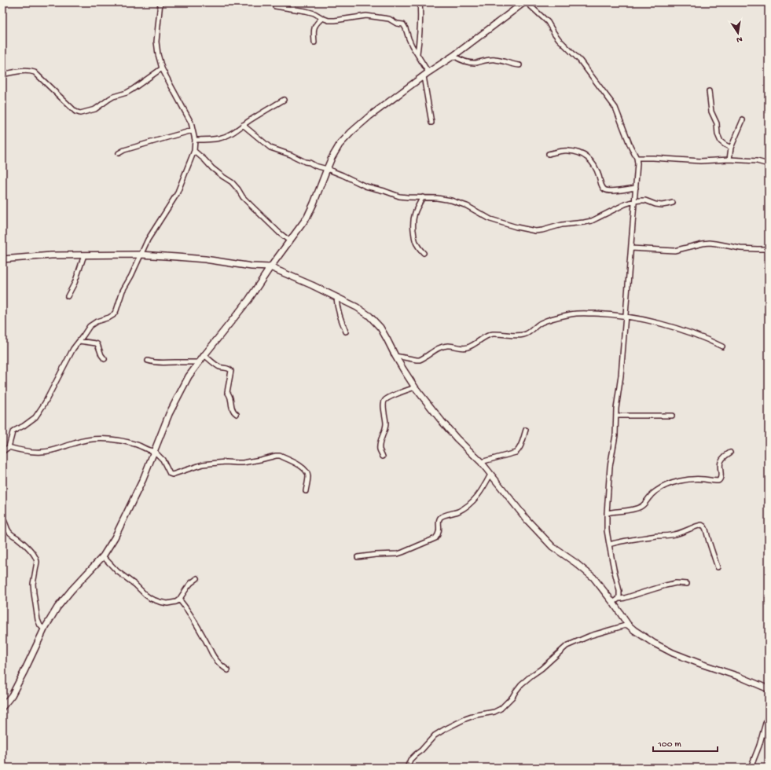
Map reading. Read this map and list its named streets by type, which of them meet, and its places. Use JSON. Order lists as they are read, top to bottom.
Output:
{
  "scale_bar": "100 m",
  "north": "bottom"
}
